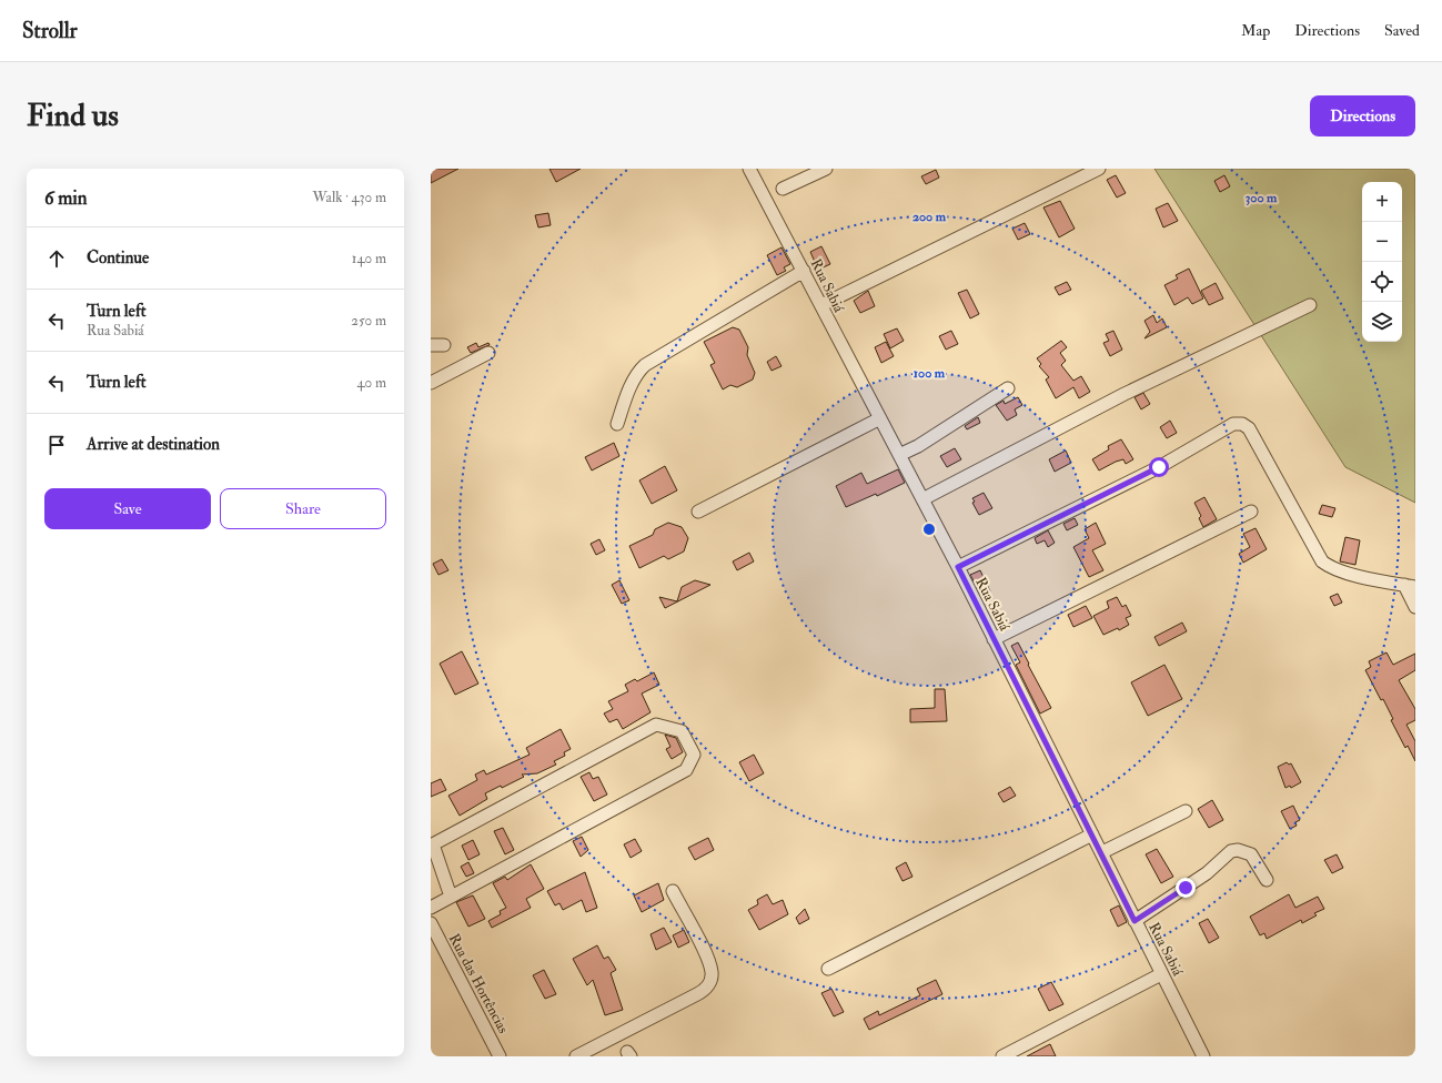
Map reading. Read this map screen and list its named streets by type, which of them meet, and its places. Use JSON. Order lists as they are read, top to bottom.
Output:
{
  "streets": {
    "street": ["Rua Sabiá", "Rua das Hortências"]
  },
  "page": {
    "header": "Strollr",
    "nav": ["Map", "Directions", "Saved"],
    "buttons": [
      "Directions",
      ["Save", "Share"]
    ],
    "title": "Find us",
    "heading": ["6 min", "Walk · 430 m"],
    "map_buttons": ["+", "−"],
    "list": [
      ["Continue", "140 m"],
      ["Turn left", "Rua Sabiá", "250 m"],
      ["Turn left", "40 m"],
      "Arrive at destination"
    ]
  },
  "rings": ["300 m", "200 m", "100 m"]
}
